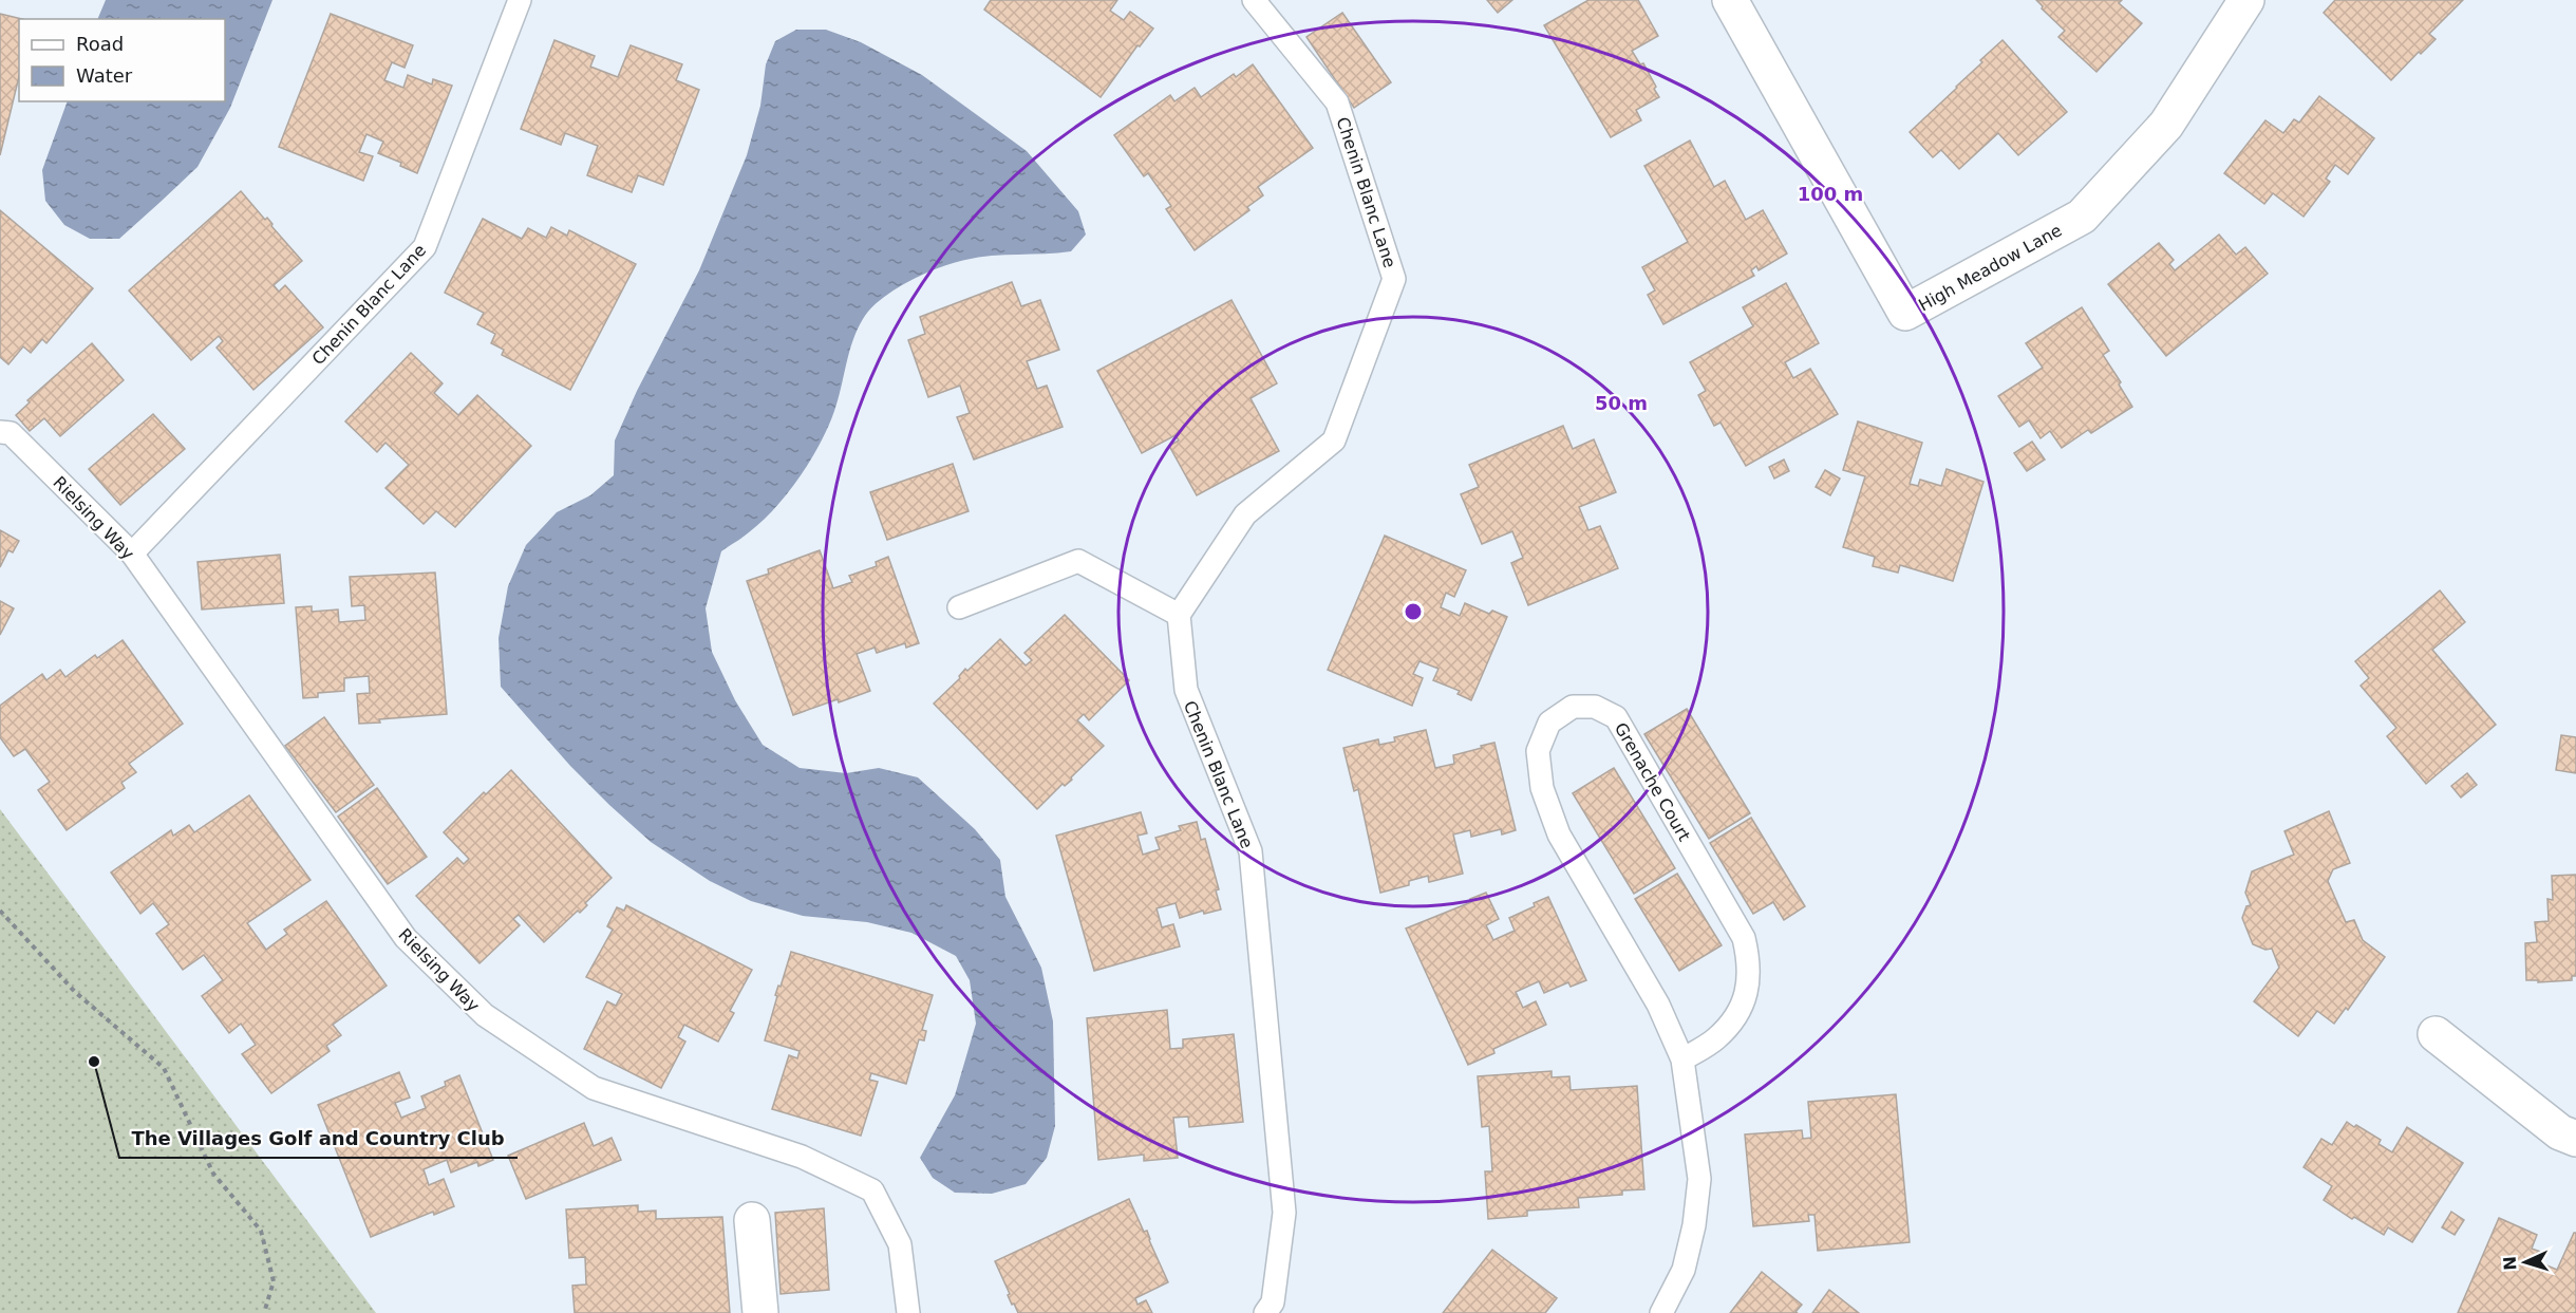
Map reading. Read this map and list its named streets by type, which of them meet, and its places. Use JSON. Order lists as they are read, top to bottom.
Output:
{
  "streets": {
    "street": ["High Meadow Lane"],
    "lane": ["Chenin Blanc Lane", "Rielsing Way", "Grenache Court"]
  },
  "crossings": [
    ["Chenin Blanc Lane", "Rielsing Way"]
  ],
  "places": ["The Villages Golf and Country Club"],
  "legend": ["Road", "Water"],
  "north": "left",
  "rings": ["100 m", "50 m"]
}
